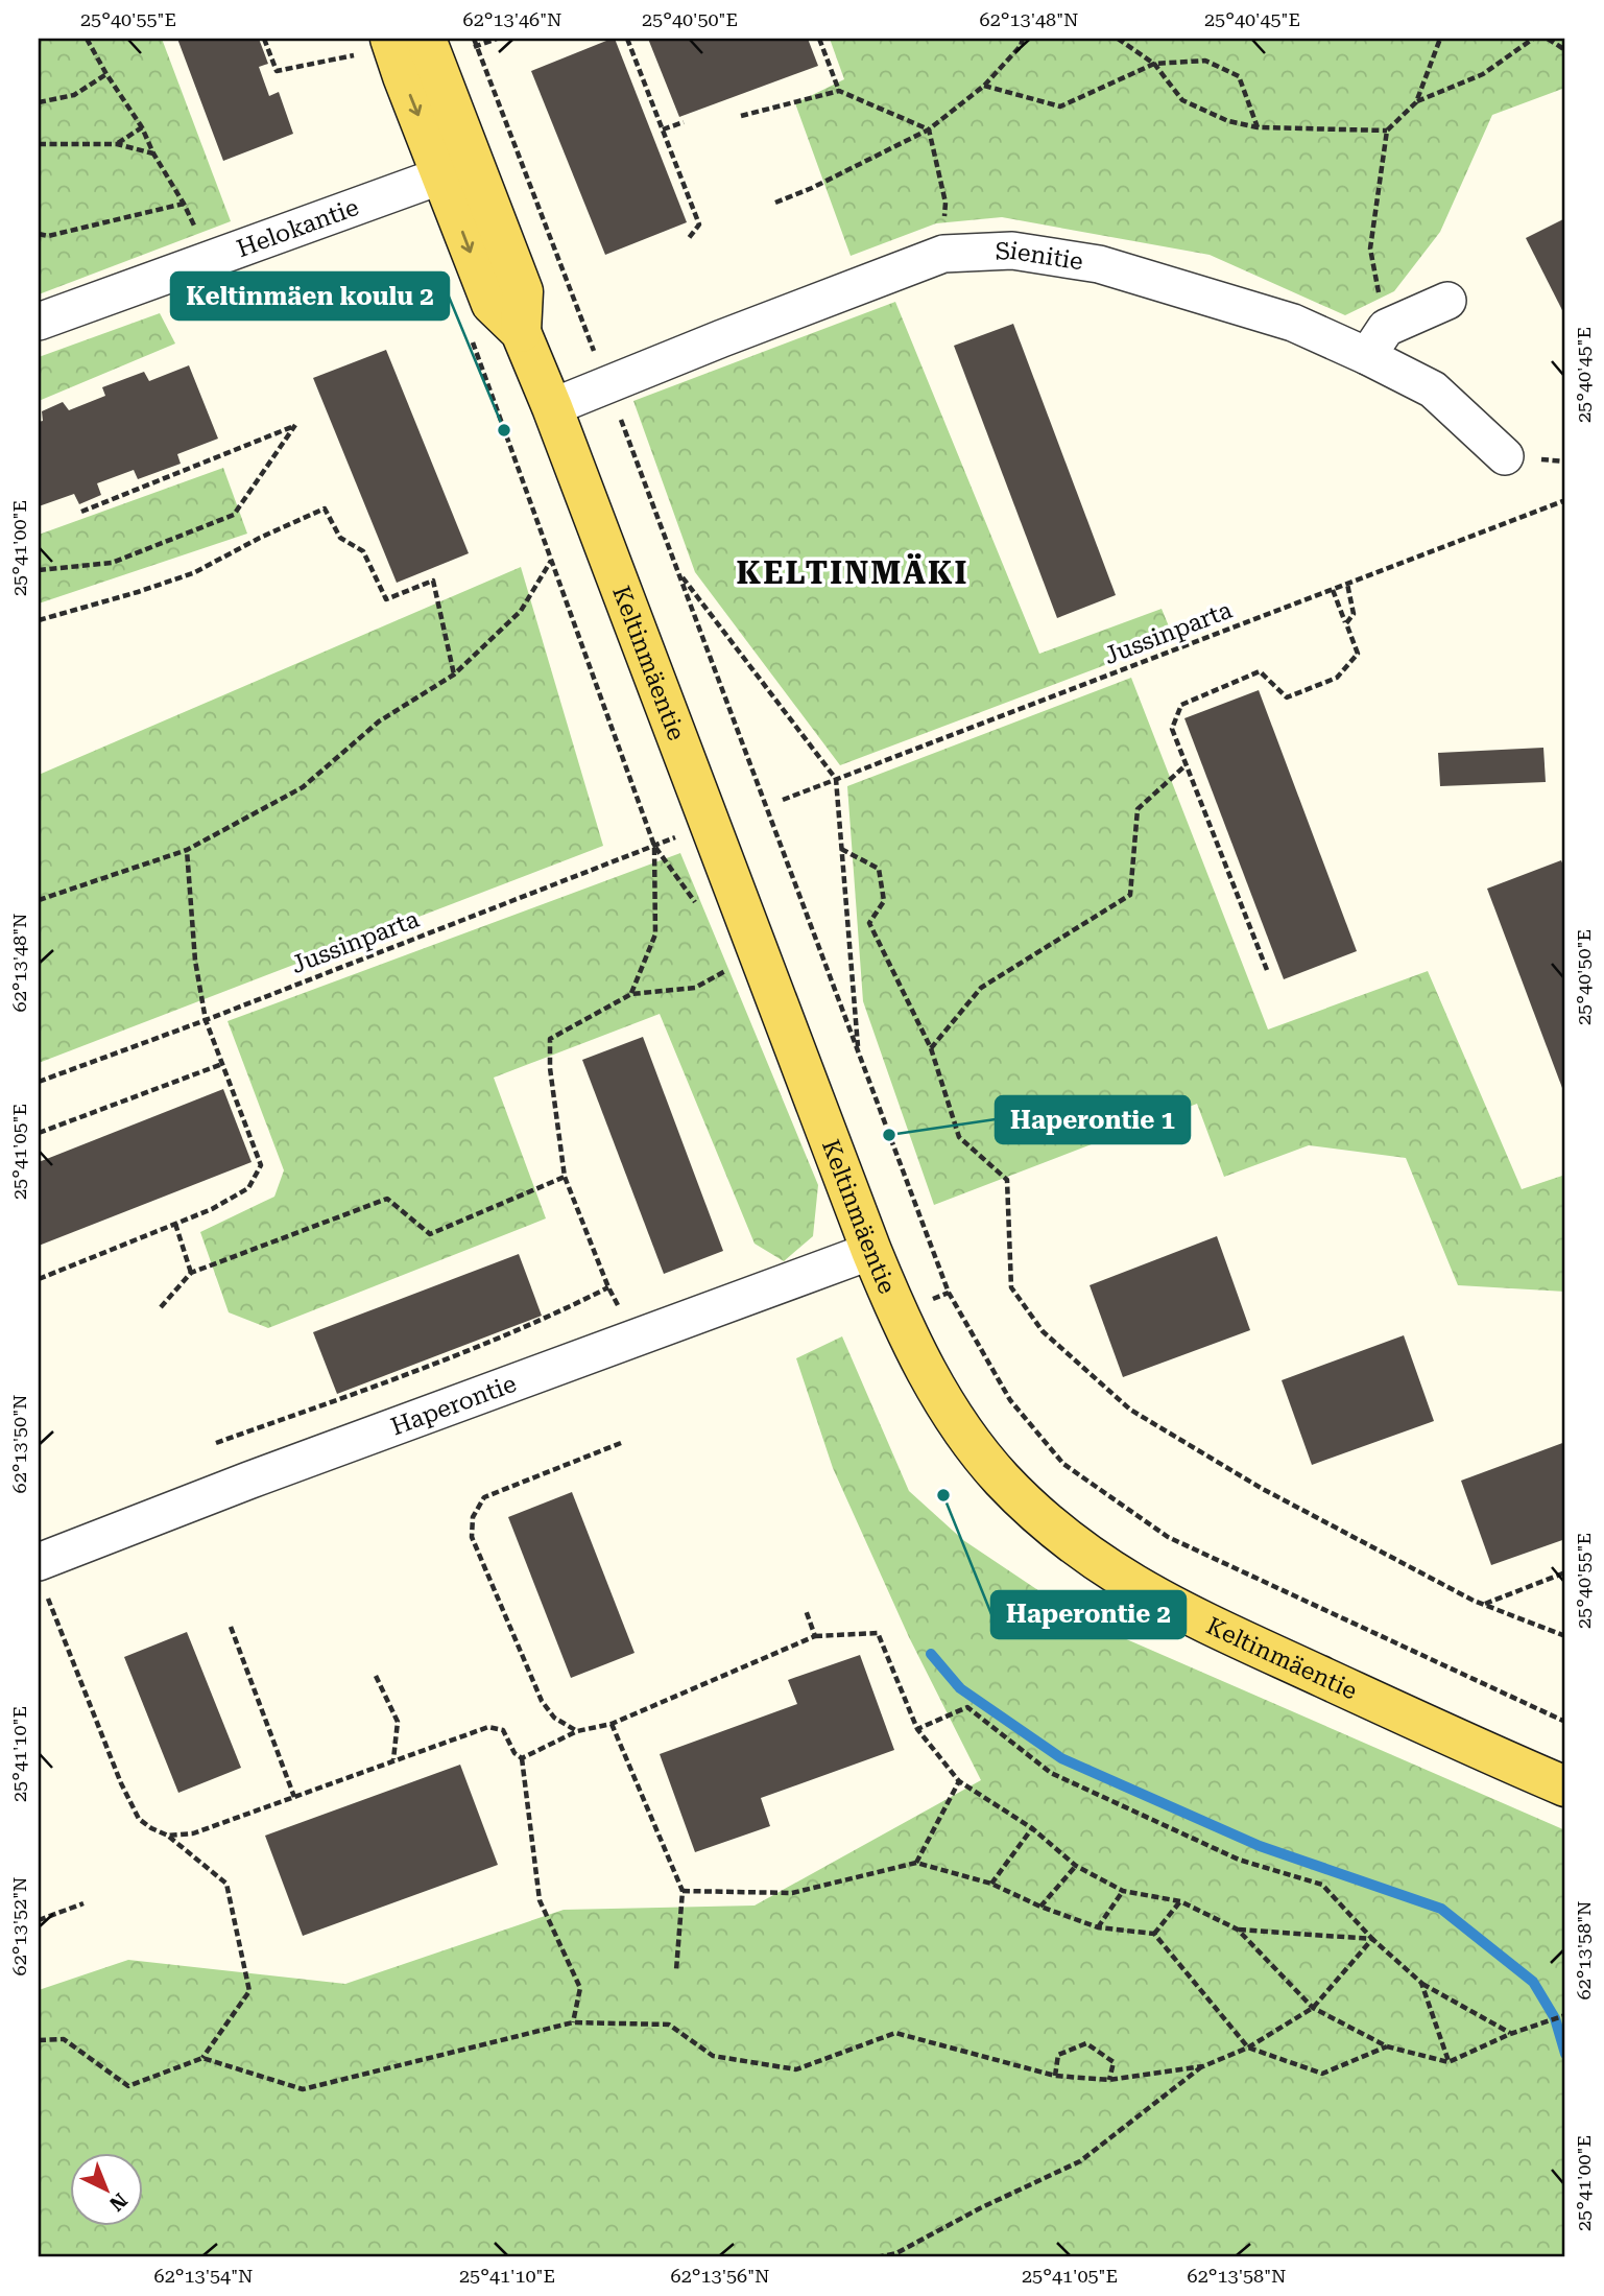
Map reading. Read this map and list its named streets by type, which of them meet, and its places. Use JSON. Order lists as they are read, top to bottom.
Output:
{
  "streets": {
    "main road": ["Keltinmäentie"],
    "street": ["Helokantie", "Sienitie", "Haperontie"],
    "path": ["Jussinparta"]
  },
  "crossings": [
    ["Helokantie", "Keltinmäentie"],
    ["Sienitie", "Keltinmäentie"],
    ["Keltinmäentie", "Haperontie"]
  ],
  "districts": ["KELTINMÄKI"],
  "places": ["Keltinmäen koulu 2", "Haperontie 1", "Haperontie 2"],
  "north": "bottom right",
  "coordinates": [
    "25°40'55\"E",
    "62°13'46\"N",
    "25°40'50\"E",
    "62°13'48\"N",
    "25°40'45\"E",
    "25°41'00\"E",
    "25°41'05\"E",
    "62°13'50\"N",
    "25°41'10\"E",
    "62°13'52\"N",
    "62°13'58\"N",
    "62°13'54\"N",
    "62°13'56\"N"
  ]
}
